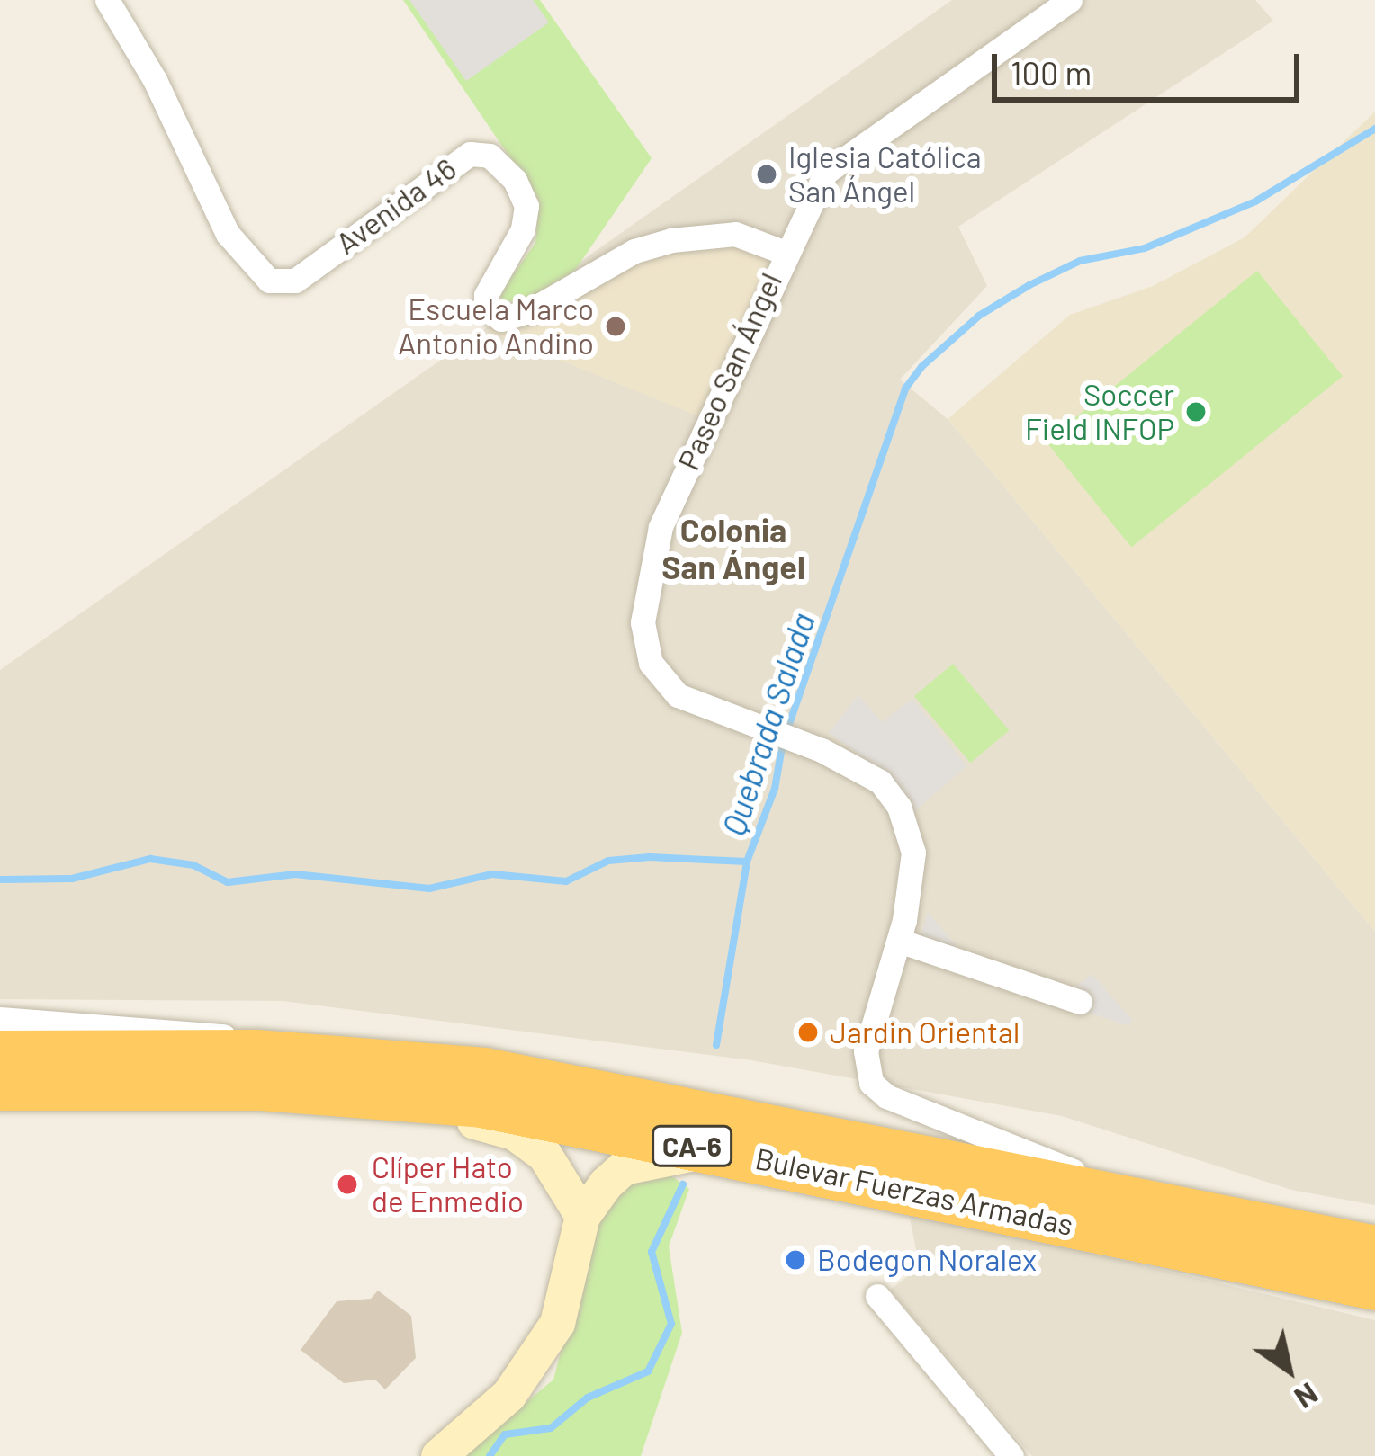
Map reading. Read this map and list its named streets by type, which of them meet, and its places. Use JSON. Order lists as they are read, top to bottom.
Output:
{
  "streets": {
    "highway": ["CA-6", "Bulevar Fuerzas Armadas"],
    "street": ["Avenida 46", "Paseo San Ángel"]
  },
  "crossings": [
    ["Avenida 46", "Paseo San Ángel"]
  ],
  "districts": ["Colonia San Ángel"],
  "water": ["Quebrada Salada"],
  "places": [
    "Iglesia Católica San Ángel",
    "Escuela Marco Antonio Andino",
    "Soccer Field INFOP",
    "Jardin Oriental",
    "Clíper Hato de Enmedio",
    "Bodegon Noralex"
  ],
  "scale_bar": "100 m",
  "north": "bottom right"
}
